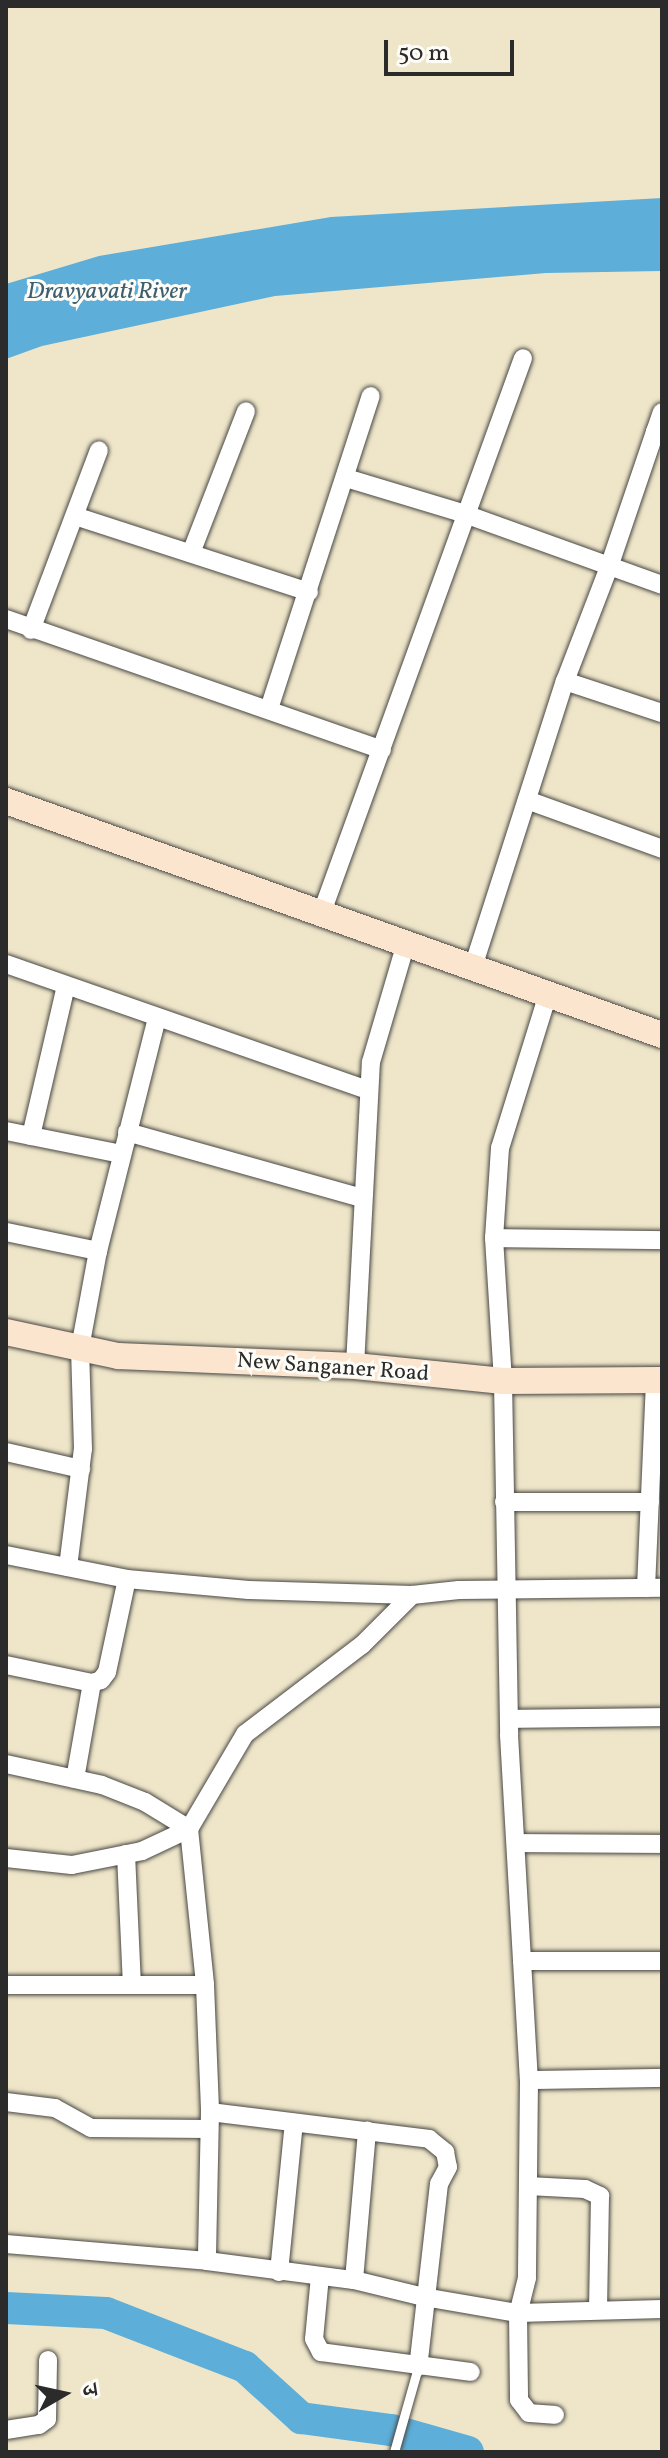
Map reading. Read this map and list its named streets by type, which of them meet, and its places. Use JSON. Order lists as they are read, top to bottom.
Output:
{
  "streets": {
    "street": ["New Sanganer Road"]
  },
  "water": ["Dravyavati River"],
  "scale_bar": "50 m",
  "north": "right"
}
